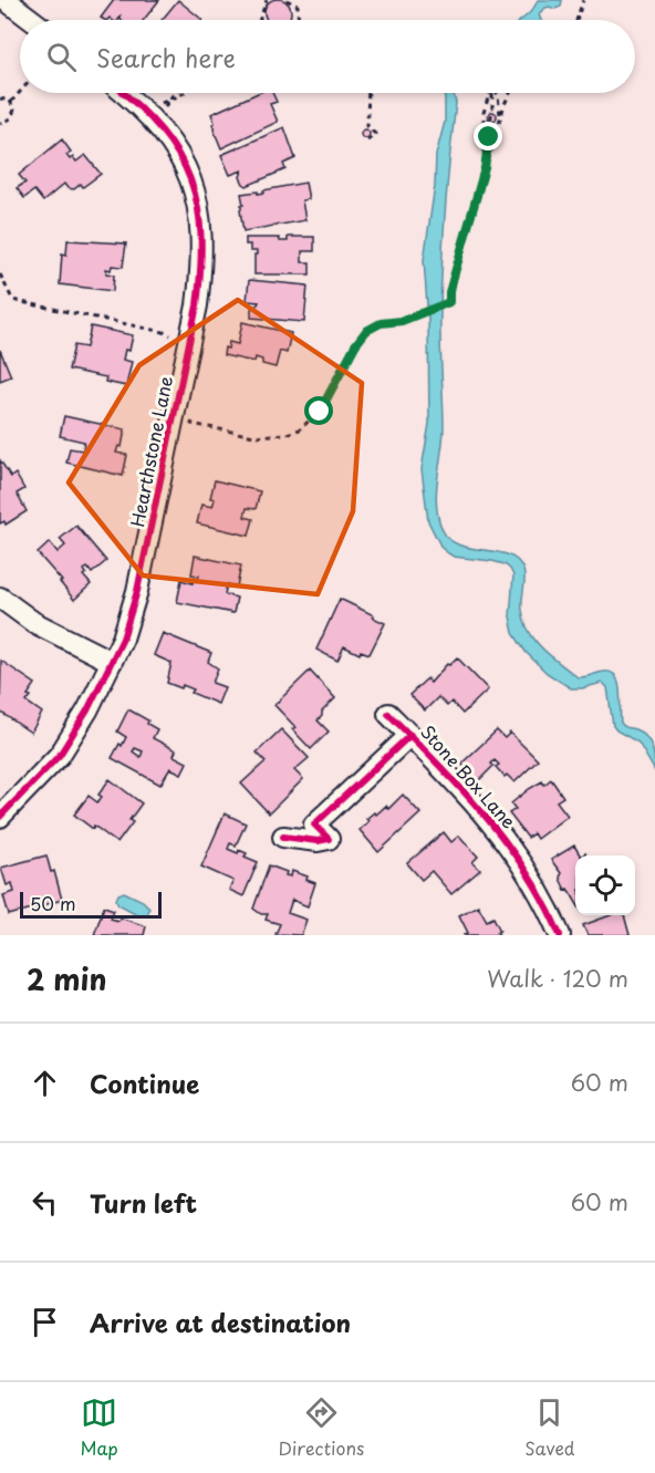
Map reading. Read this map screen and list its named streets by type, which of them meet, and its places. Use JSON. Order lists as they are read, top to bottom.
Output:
{
  "streets": {
    "street": ["Hearthstone Lane", "Stone Box Lane"]
  },
  "scale_bar": "50 m",
  "page": {
    "search": "Search here",
    "scale": "50 m",
    "heading": ["2 min", "Walk · 120 m"],
    "list": [
      ["Continue", "60 m"],
      ["Turn left", "60 m"],
      "Arrive at destination"
    ],
    "nav": ["Map", "Directions", "Saved"]
  }
}
